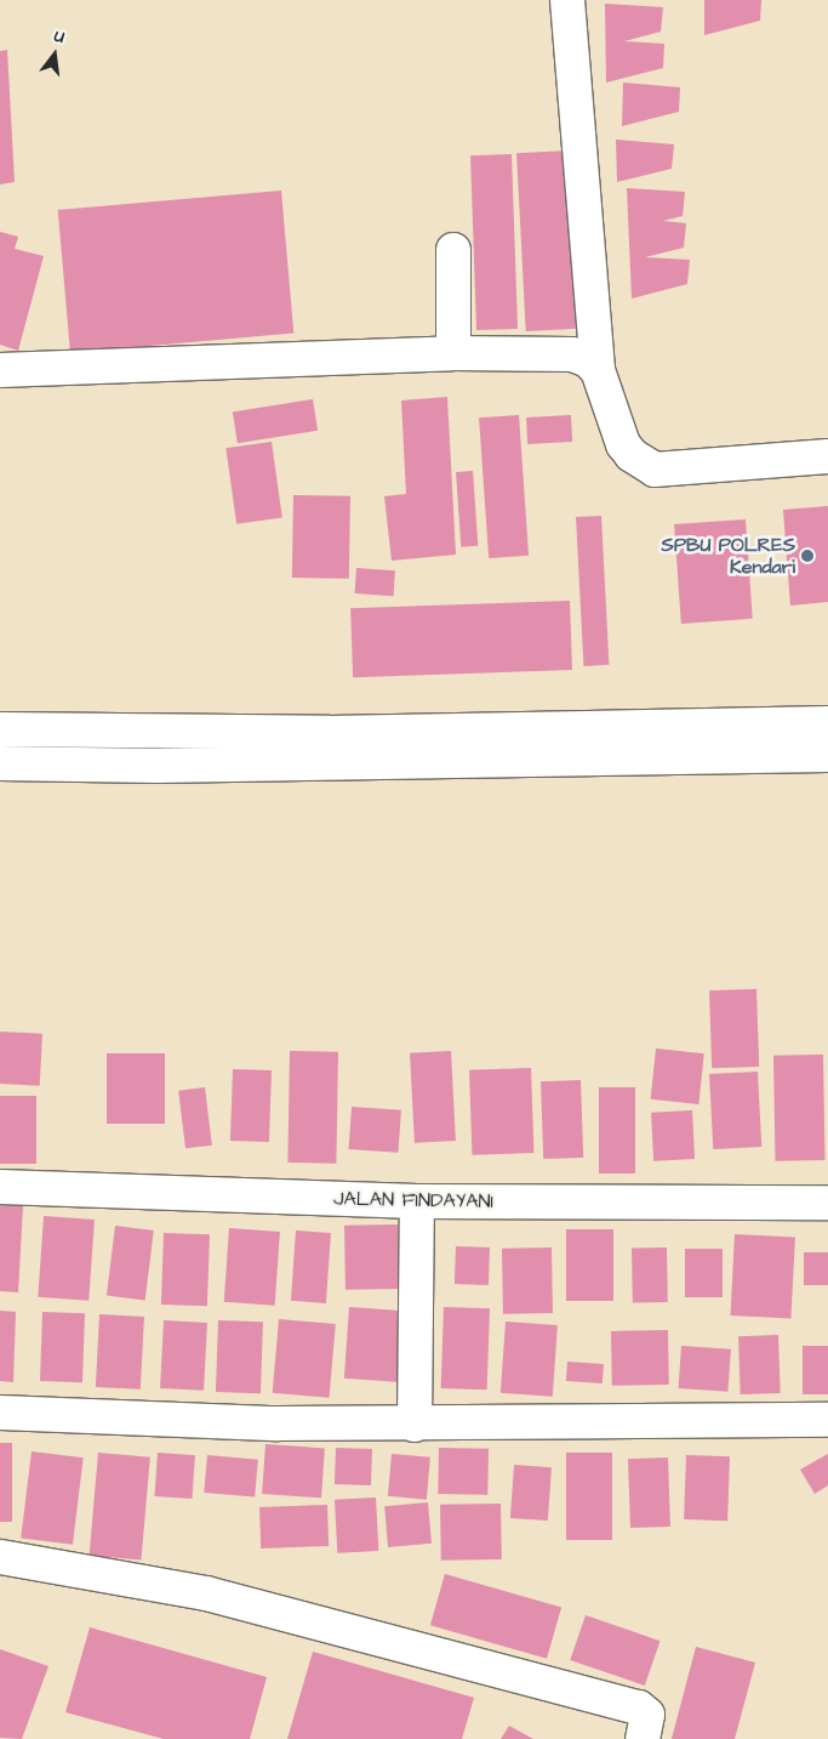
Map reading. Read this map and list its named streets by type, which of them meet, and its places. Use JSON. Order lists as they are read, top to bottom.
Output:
{
  "streets": {
    "street": ["JALAN FINDAYANI"]
  },
  "places": ["SPBU POLRES Kendari"],
  "north": "top"
}
